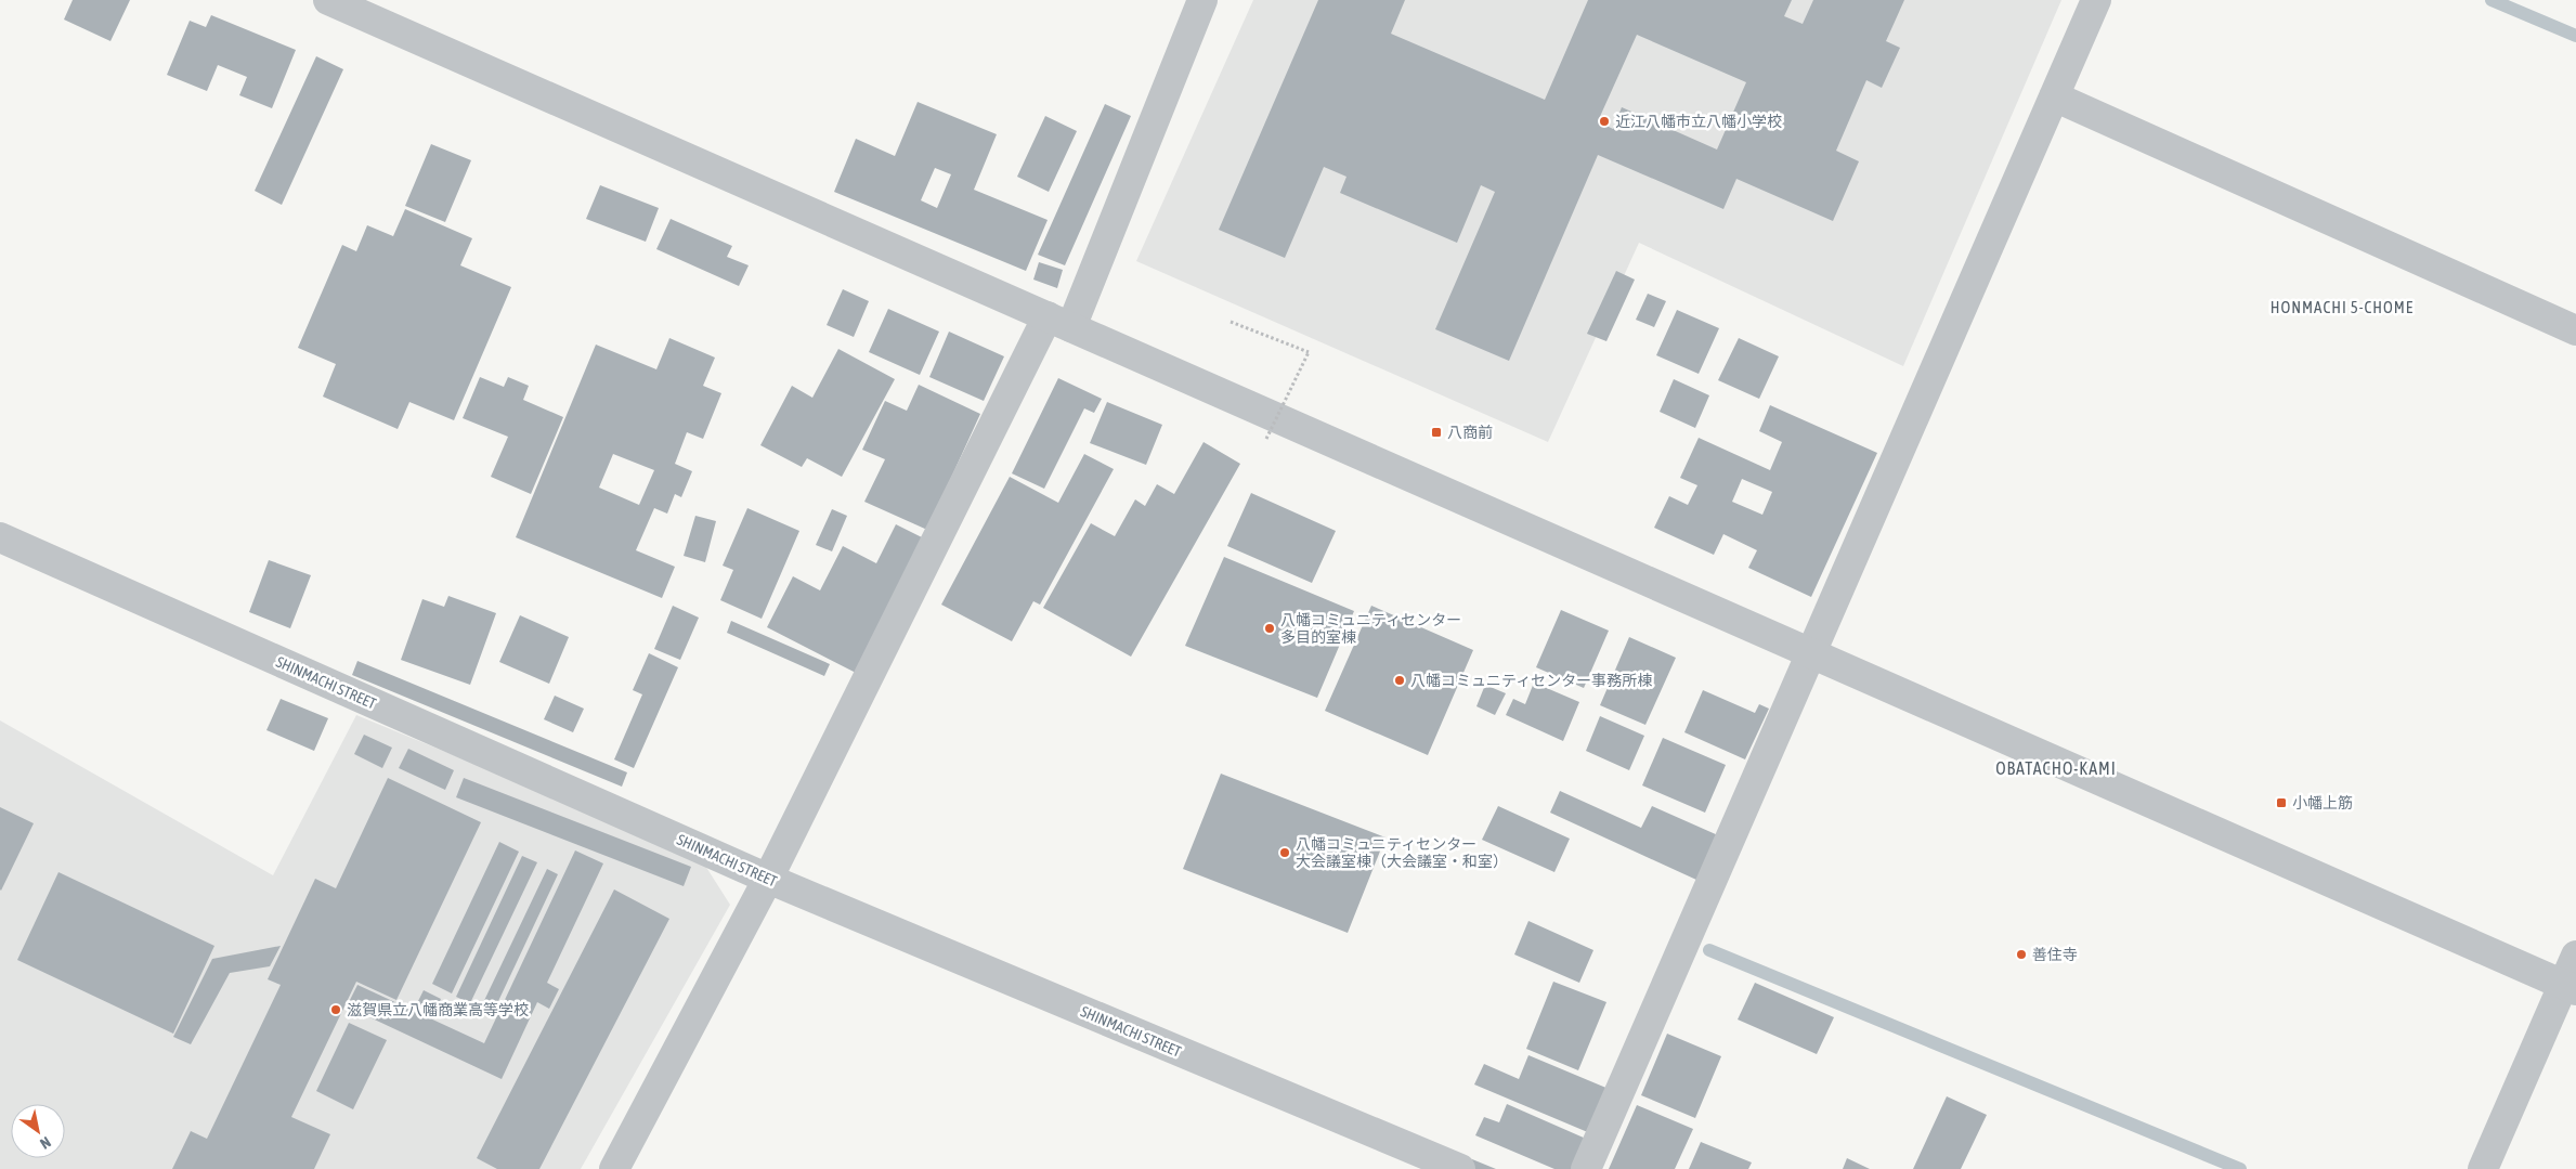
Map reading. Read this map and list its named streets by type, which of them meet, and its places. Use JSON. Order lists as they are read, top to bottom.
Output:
{
  "streets": {
    "street": ["SHINMACHI STREET"]
  },
  "districts": ["HONMACHI 5-CHOME", "OBATACHO-KAMI"],
  "places": {
    "other": [
      "近江八幡市立八幡小学校",
      "八幡コミュニティセンター 多目的室棟",
      "八幡コミュニティセンター事務所棟",
      "八幡コミュニティセンター 大会議室棟（大会議室・和室）",
      "善住寺",
      "滋賀県立八幡商業高等学校"
    ],
    "transit": ["八商前", "小幡上筋"]
  },
  "north": "bottom right"
}
